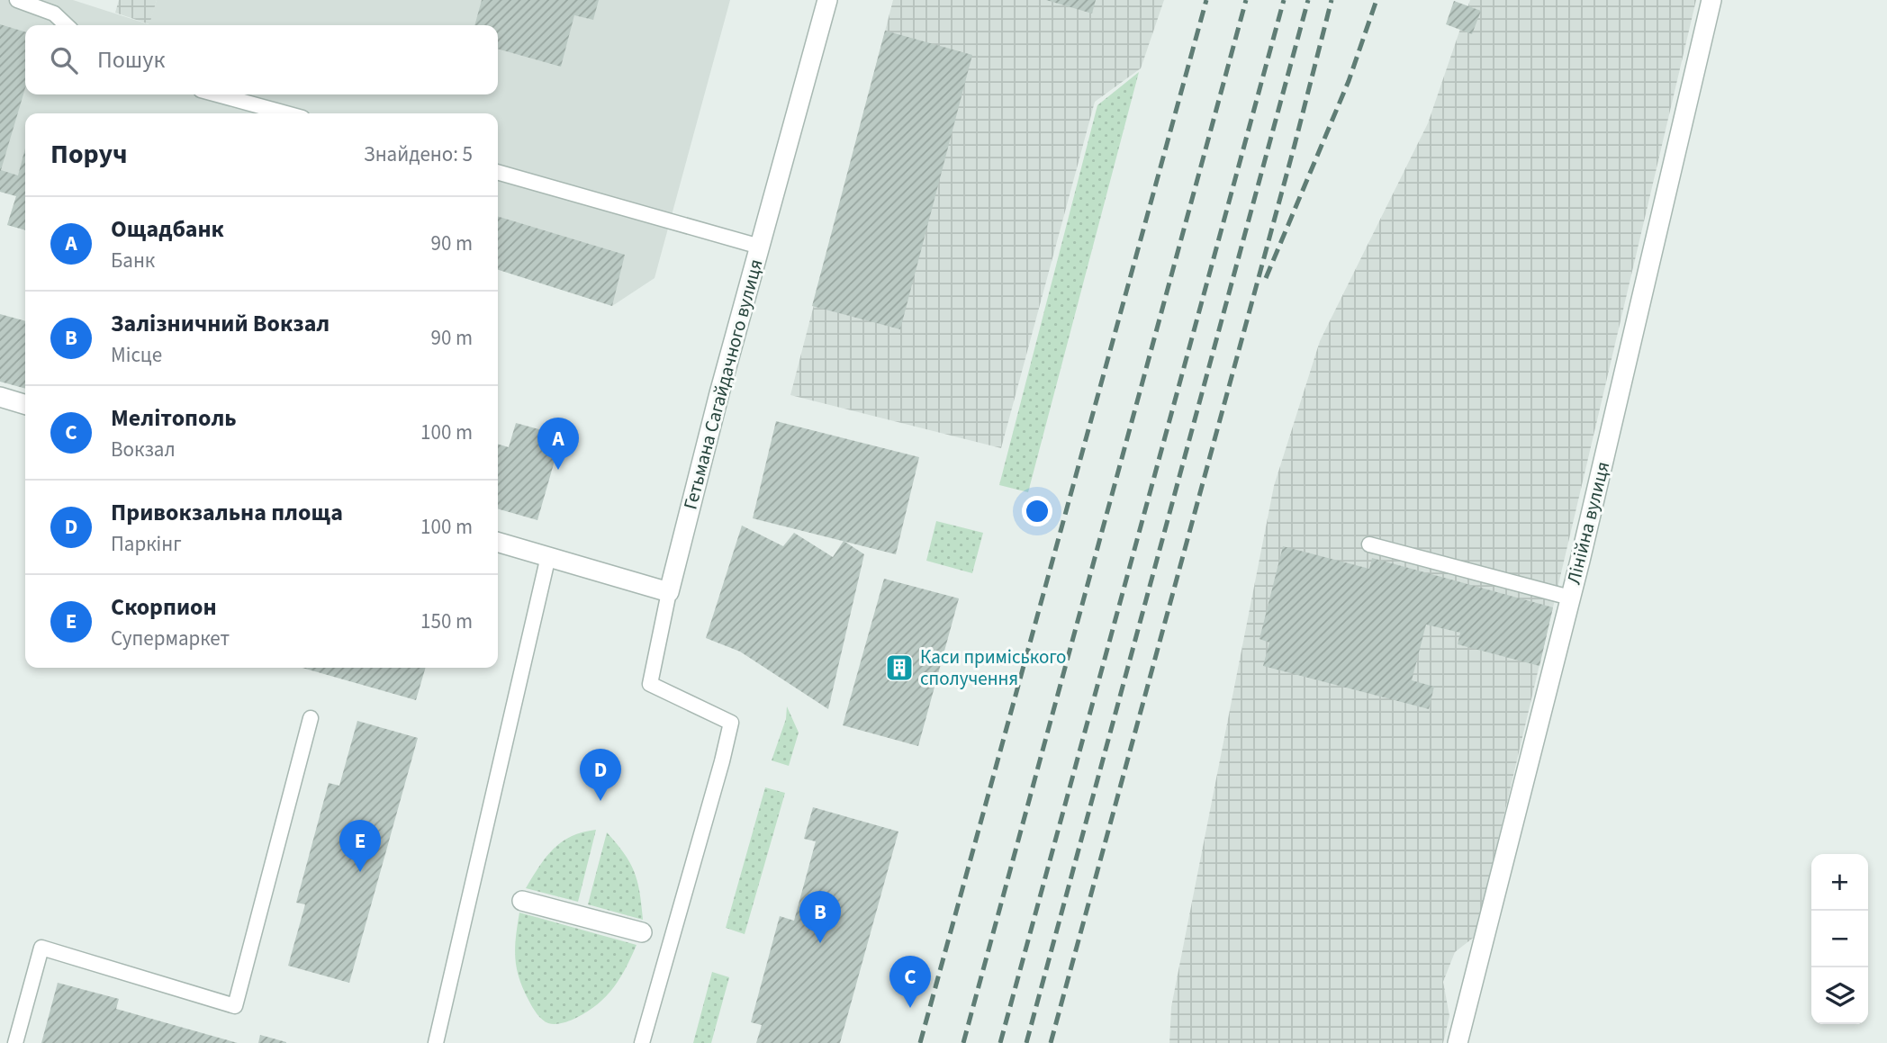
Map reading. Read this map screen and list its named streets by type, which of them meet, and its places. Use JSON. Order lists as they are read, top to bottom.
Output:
{
  "streets": {
    "street": ["Гетьмана Сагайдачного вулиця", "Лінійна вулиця"]
  },
  "places": {
    "building": ["Каси приміського сполучення"]
  },
  "page": {
    "search": "Пошук",
    "heading": ["Поруч", "Знайдено: 5"],
    "list": [
      {
        "mark": "A",
        "name": "Ощадбанк",
        "note": "Банк",
        "value": "90 m"
      },
      {
        "mark": "B",
        "name": "Залізничний Вокзал",
        "note": "Місце",
        "value": "90 m"
      },
      {
        "mark": "C",
        "name": "Мелітополь",
        "note": "Вокзал",
        "value": "100 m"
      },
      {
        "mark": "D",
        "name": "Привокзальна площа",
        "note": "Паркінг",
        "value": "100 m"
      },
      {
        "mark": "E",
        "name": "Скорпион",
        "note": "Супермаркет",
        "value": "150 m"
      }
    ],
    "pins": [
      "A",
      "D",
      "E",
      "B",
      "C"
    ],
    "map_buttons": ["+", "−"]
  }
}
